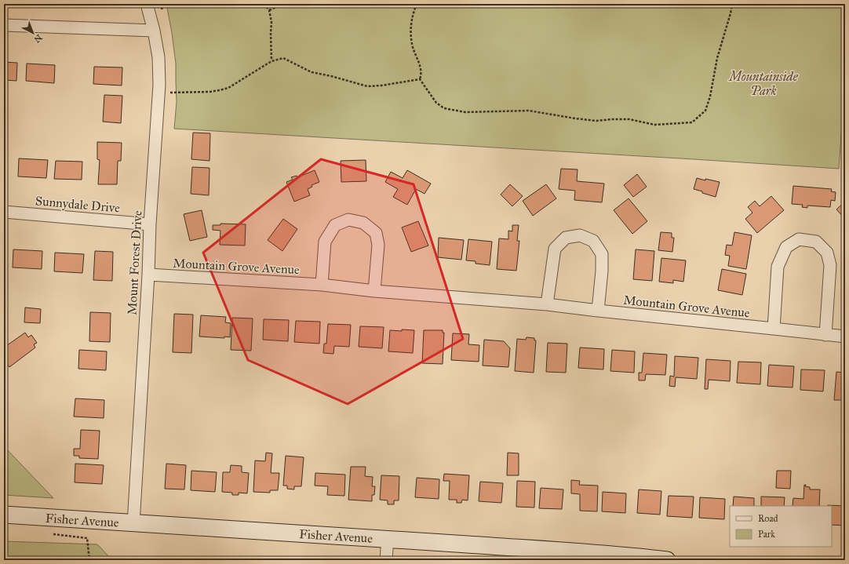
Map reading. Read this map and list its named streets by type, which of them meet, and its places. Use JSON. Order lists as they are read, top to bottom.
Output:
{
  "streets": {
    "street": [
      "Sunnydale Drive",
      "Mount Forest Drive",
      "Mountain Grove Avenue",
      "Fisher Avenue"
    ]
  },
  "crossings": [
    ["Sunnydale Drive", "Mount Forest Drive"],
    ["Mount Forest Drive", "Mountain Grove Avenue"],
    ["Mount Forest Drive", "Fisher Avenue"]
  ],
  "parks": ["Mountainside Park"],
  "legend": ["Road", "Park"],
  "north": "bottom right"
}
